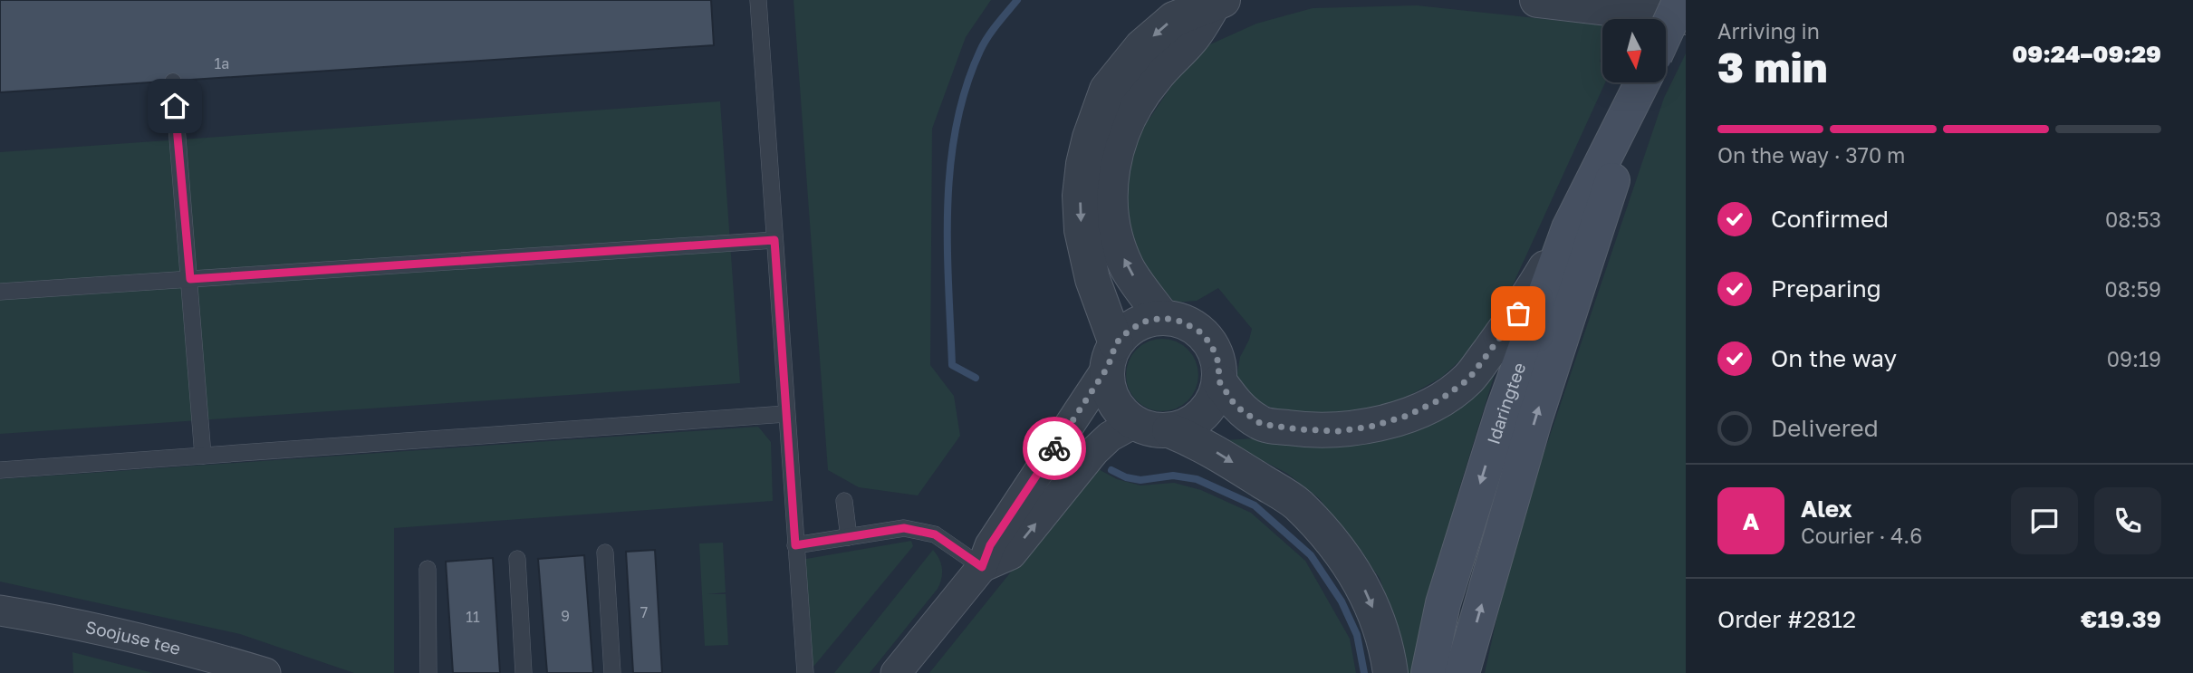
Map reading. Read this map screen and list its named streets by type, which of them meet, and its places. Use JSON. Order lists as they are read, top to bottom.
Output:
{
  "streets": {
    "main road": ["Idaringtee"],
    "street": ["Soojuse tee"]
  },
  "house_numbers": [
    "1a",
    "7",
    "9",
    "11"
  ],
  "north": "bottom",
  "page": {
    "heading": ["3 min", "Arriving in", "09:24–09:29"],
    "panel": [
      "Alex",
      "Courier · 4.6",
      "Order #2812",
      "€19.39"
    ],
    "bar": "On the way · 370 m",
    "list": [
      ["Confirmed", "08:53"],
      ["Preparing", "08:59"],
      ["On the way", "09:19"],
      "Delivered"
    ],
    "round": "A"
  }
}
